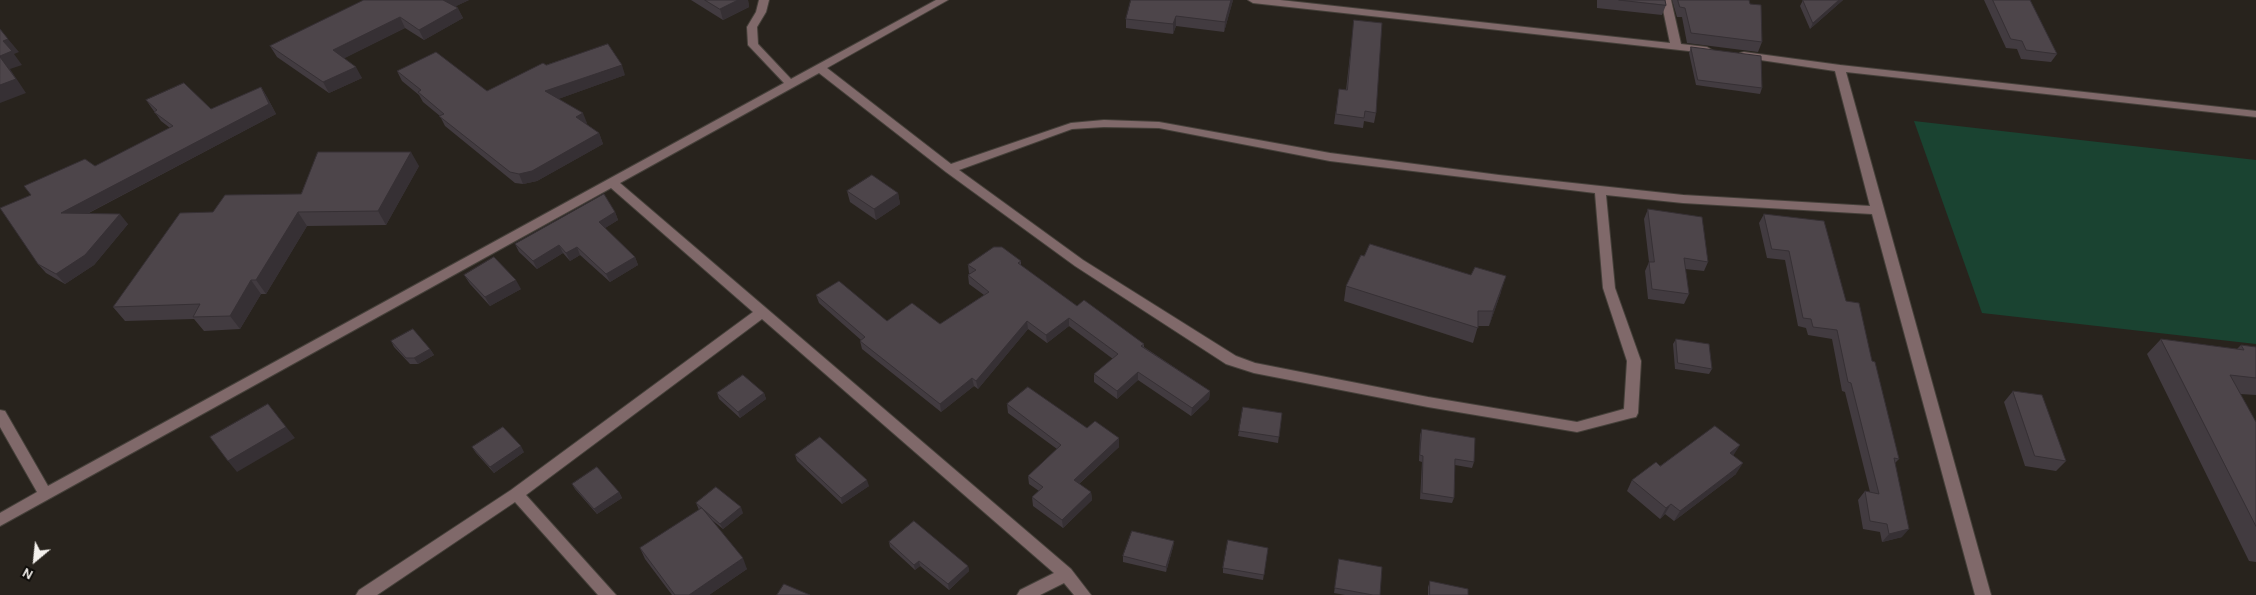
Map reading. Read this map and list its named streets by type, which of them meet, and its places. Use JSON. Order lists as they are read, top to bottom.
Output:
{
  "north": "bottom left"
}
